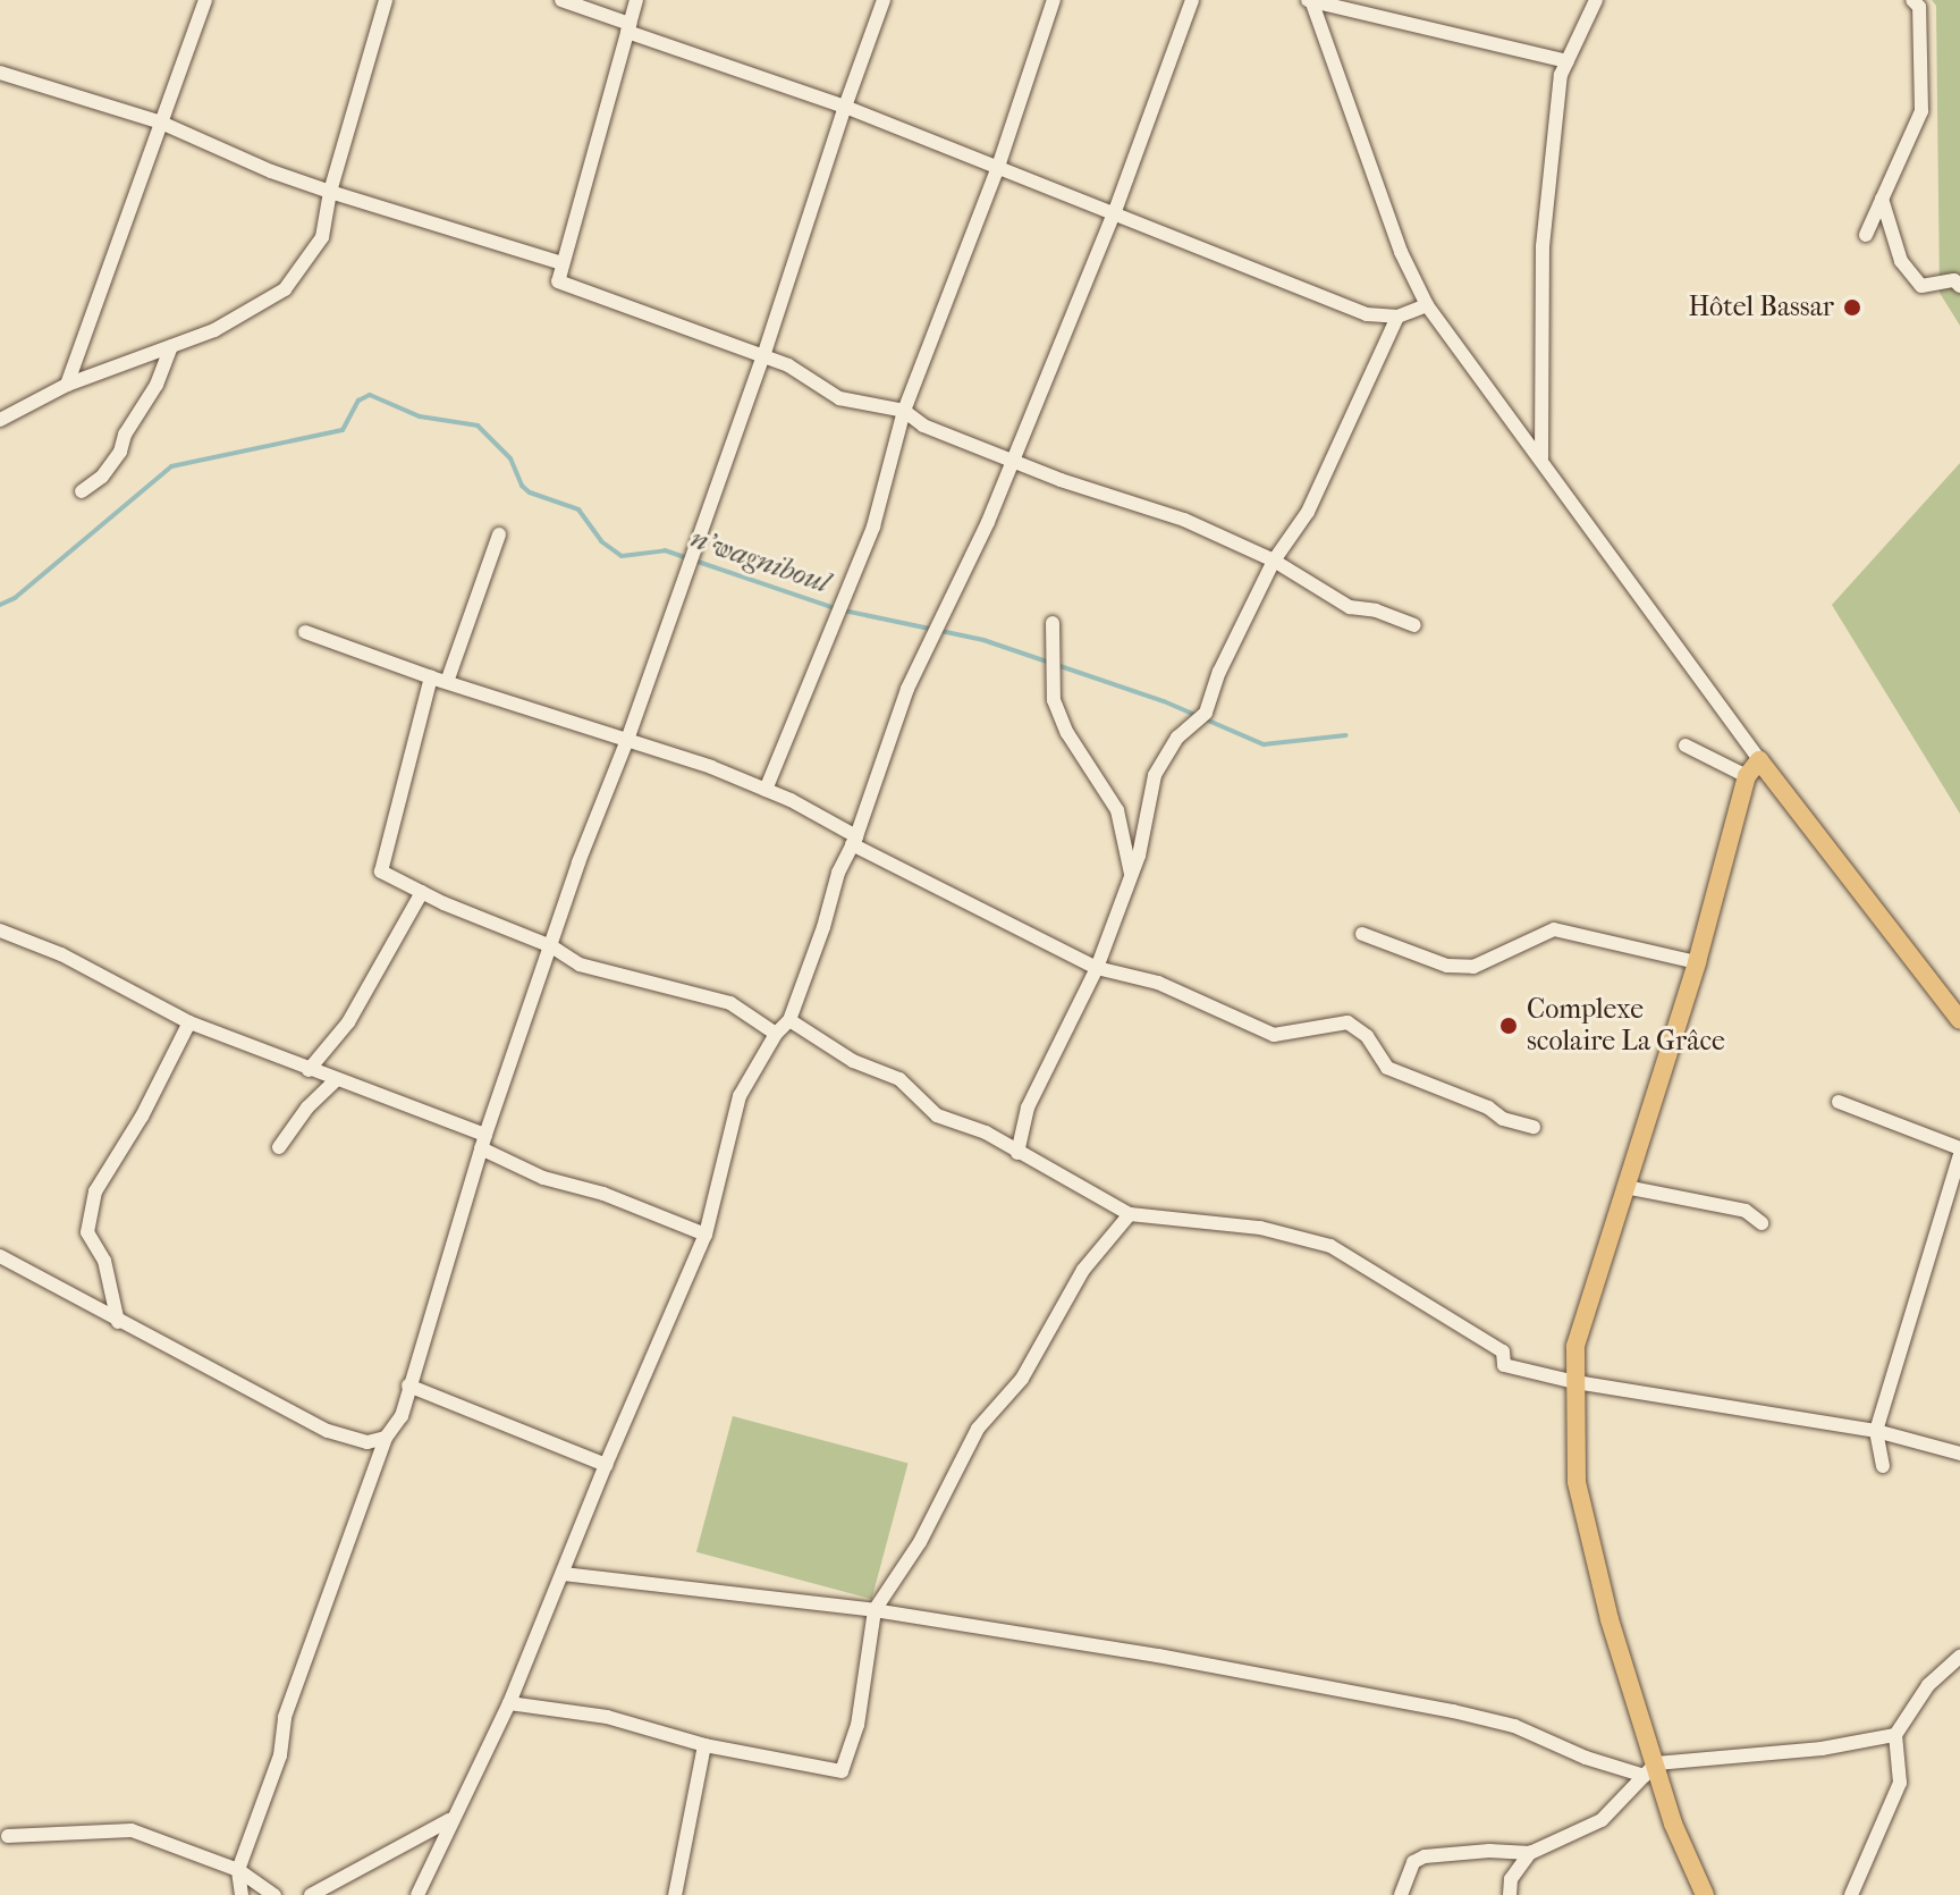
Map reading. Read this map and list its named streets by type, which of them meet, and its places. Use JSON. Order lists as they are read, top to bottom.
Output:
{
  "water": ["n'wagniboul"],
  "places": ["Hôtel Bassar", "Complexe scolaire La Grâce"]
}
